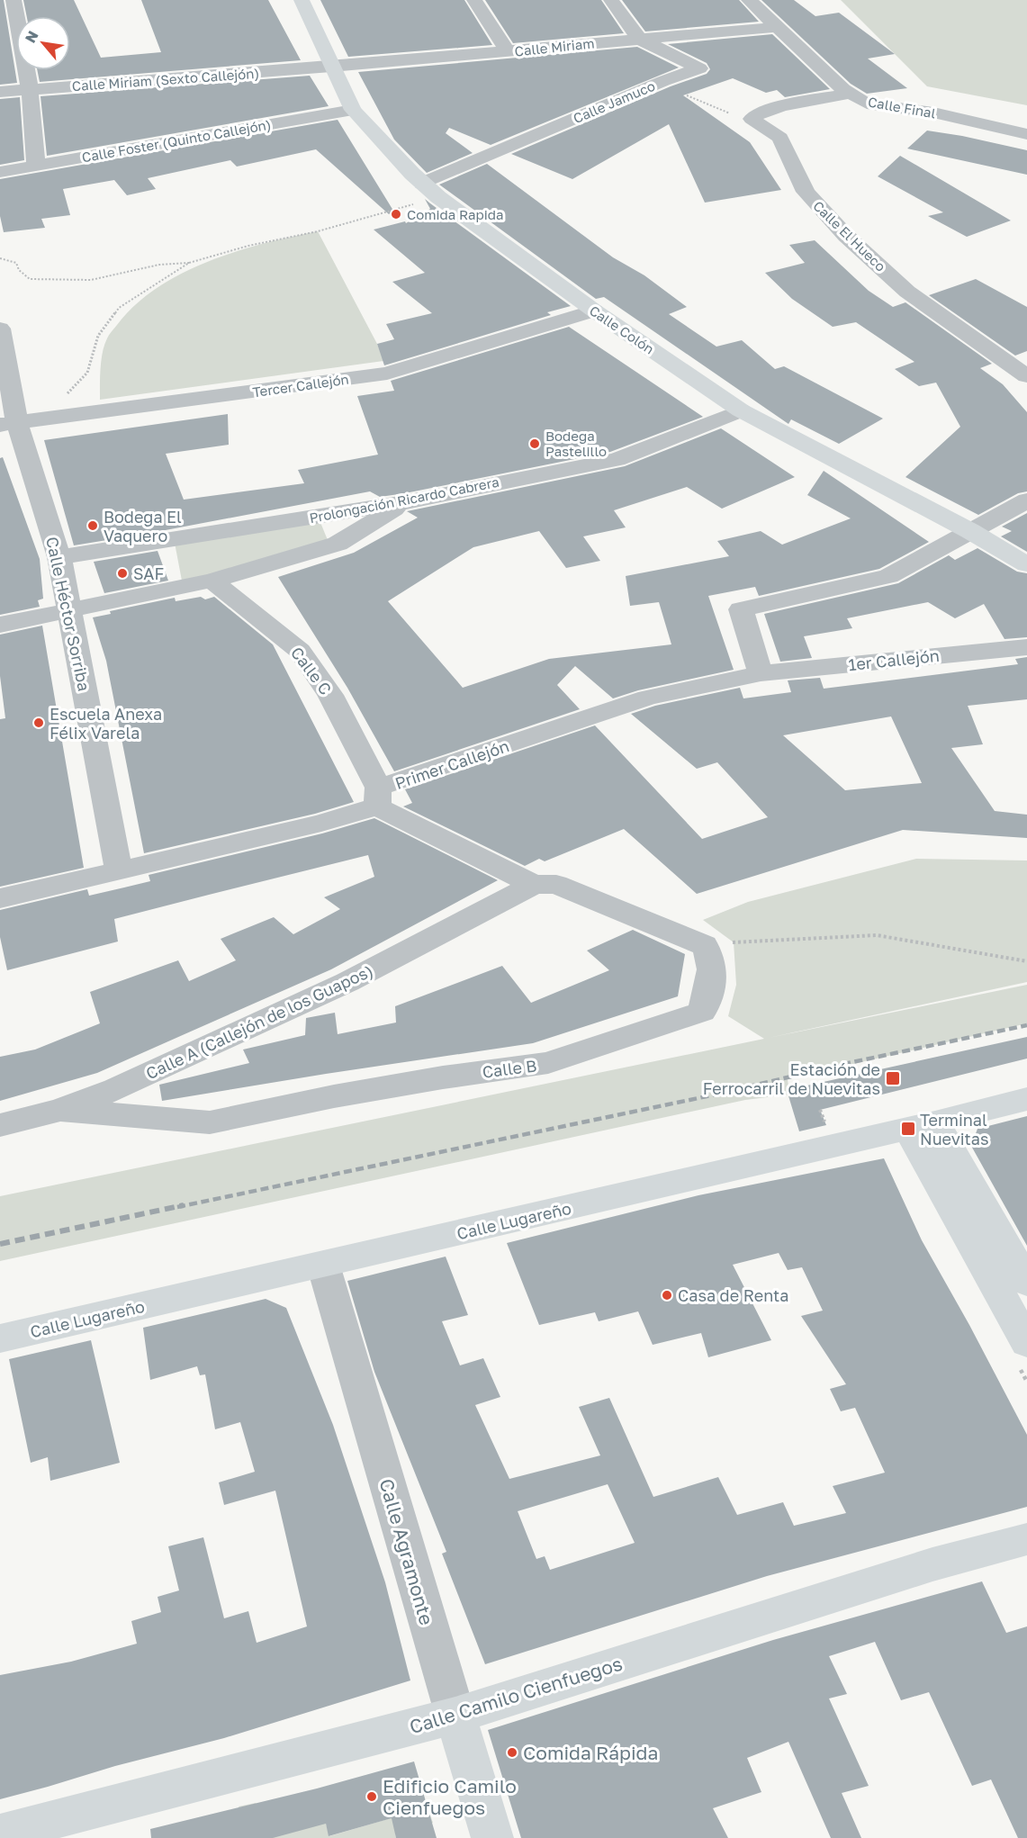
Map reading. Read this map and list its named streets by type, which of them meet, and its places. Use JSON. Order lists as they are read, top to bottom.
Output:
{
  "streets": {
    "street": [
      "Calle Miriam",
      "Calle Miriam (Sexto Callejón)",
      "Calle Jamuco",
      "Calle Final",
      "Calle Foster (Quinto Callejón)",
      "Calle El Hueco",
      "Calle Colón",
      "Tercer Callejón",
      "Prolongación Ricardo Cabrera",
      "Calle Héctor Sorriba",
      "1er Callejón",
      "Calle C",
      "Primer Callejón",
      "Calle A (Callejón de los Guapos)",
      "Calle B",
      "Calle Lugareño",
      "Calle Agramonte",
      "Calle Camilo Cienfuegos"
    ]
  },
  "crossings": [
    ["Calle Miriam", "Calle Miriam (Sexto Callejón)"],
    ["Calle Miriam", "Calle Jamuco"],
    ["Calle Miriam", "Calle Final"],
    ["Calle Miriam", "Calle Colón"],
    ["Calle Miriam (Sexto Callejón)", "Calle Colón"],
    ["Calle Jamuco", "Calle Colón"],
    ["Calle Foster (Quinto Callejón)", "Calle Colón"],
    ["Calle Colón", "Tercer Callejón"],
    ["Calle Colón", "Prolongación Ricardo Cabrera"],
    ["Tercer Callejón", "Calle Héctor Sorriba"],
    ["Prolongación Ricardo Cabrera", "Calle Héctor Sorriba"],
    ["Calle Héctor Sorriba", "Primer Callejón"],
    ["1er Callejón", "Primer Callejón"],
    ["Calle C", "Primer Callejón"],
    ["Calle A (Callejón de los Guapos)", "Calle B"],
    ["Calle Lugareño", "Calle Agramonte"],
    ["Calle Agramonte", "Calle Camilo Cienfuegos"]
  ],
  "places": {
    "other": [
      "Comida Rapida",
      "Bodega Pastelillo",
      "Bodega El Vaquero",
      "SAF",
      "Escuela Anexa Félix Varela",
      "Casa de Renta",
      "Comida Rápida",
      "Edificio Camilo Cienfuegos"
    ],
    "transit": ["Estación de Ferrocarril de Nuevitas", "Terminal Nuevitas"]
  },
  "north": "top left"
}
